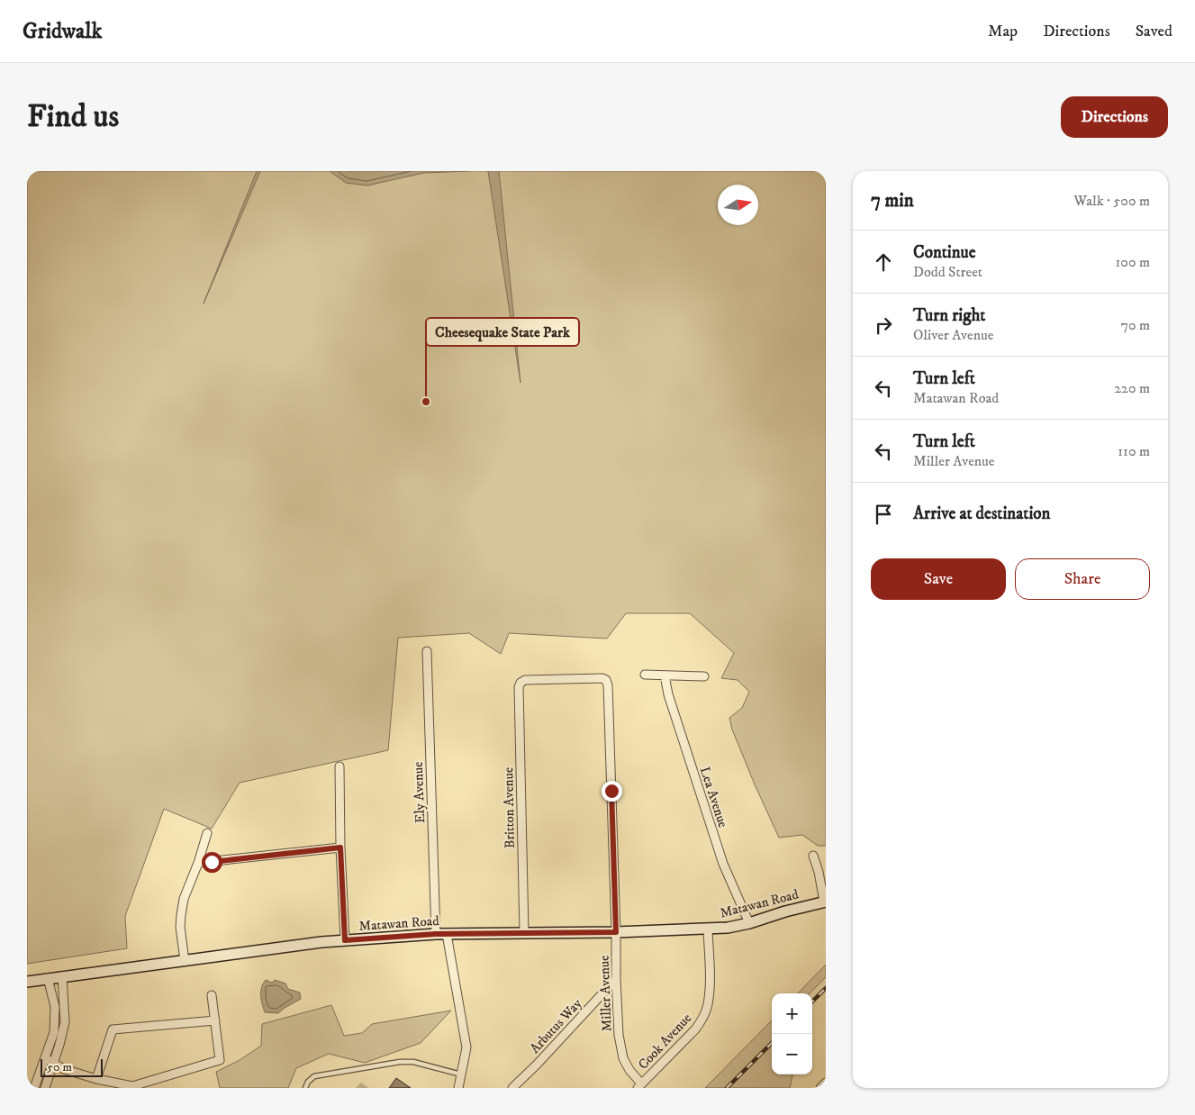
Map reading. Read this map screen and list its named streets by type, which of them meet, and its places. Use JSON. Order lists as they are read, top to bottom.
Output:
{
  "streets": {
    "main road": ["Matawan Road"],
    "street": [
      "Ely Avenue",
      "Lea Avenue",
      "Britton Avenue",
      "Miller Avenue",
      "Arbutus Way",
      "Cook Avenue"
    ]
  },
  "crossings": [
    ["Ely Avenue", "Matawan Road"],
    ["Lea Avenue", "Matawan Road"],
    ["Britton Avenue", "Matawan Road"],
    ["Britton Avenue", "Miller Avenue"],
    ["Matawan Road", "Miller Avenue"],
    ["Matawan Road", "Cook Avenue"],
    ["Miller Avenue", "Arbutus Way"],
    ["Miller Avenue", "Cook Avenue"]
  ],
  "places": ["Cheesequake State Park"],
  "scale_bar": "50 m",
  "north": "right",
  "page": {
    "header": "Gridwalk",
    "nav": ["Map", "Directions", "Saved"],
    "buttons": [
      "Directions",
      ["Save", "Share"]
    ],
    "title": "Find us",
    "heading": ["7 min", "Walk · 500 m"],
    "list": [
      ["Continue", "Dodd Street", "100 m"],
      ["Turn right", "Oliver Avenue", "70 m"],
      ["Turn left", "Matawan Road", "220 m"],
      ["Turn left", "Miller Avenue", "110 m"],
      "Arrive at destination"
    ],
    "map_buttons": ["+", "−"],
    "scale": "50 m"
  }
}
